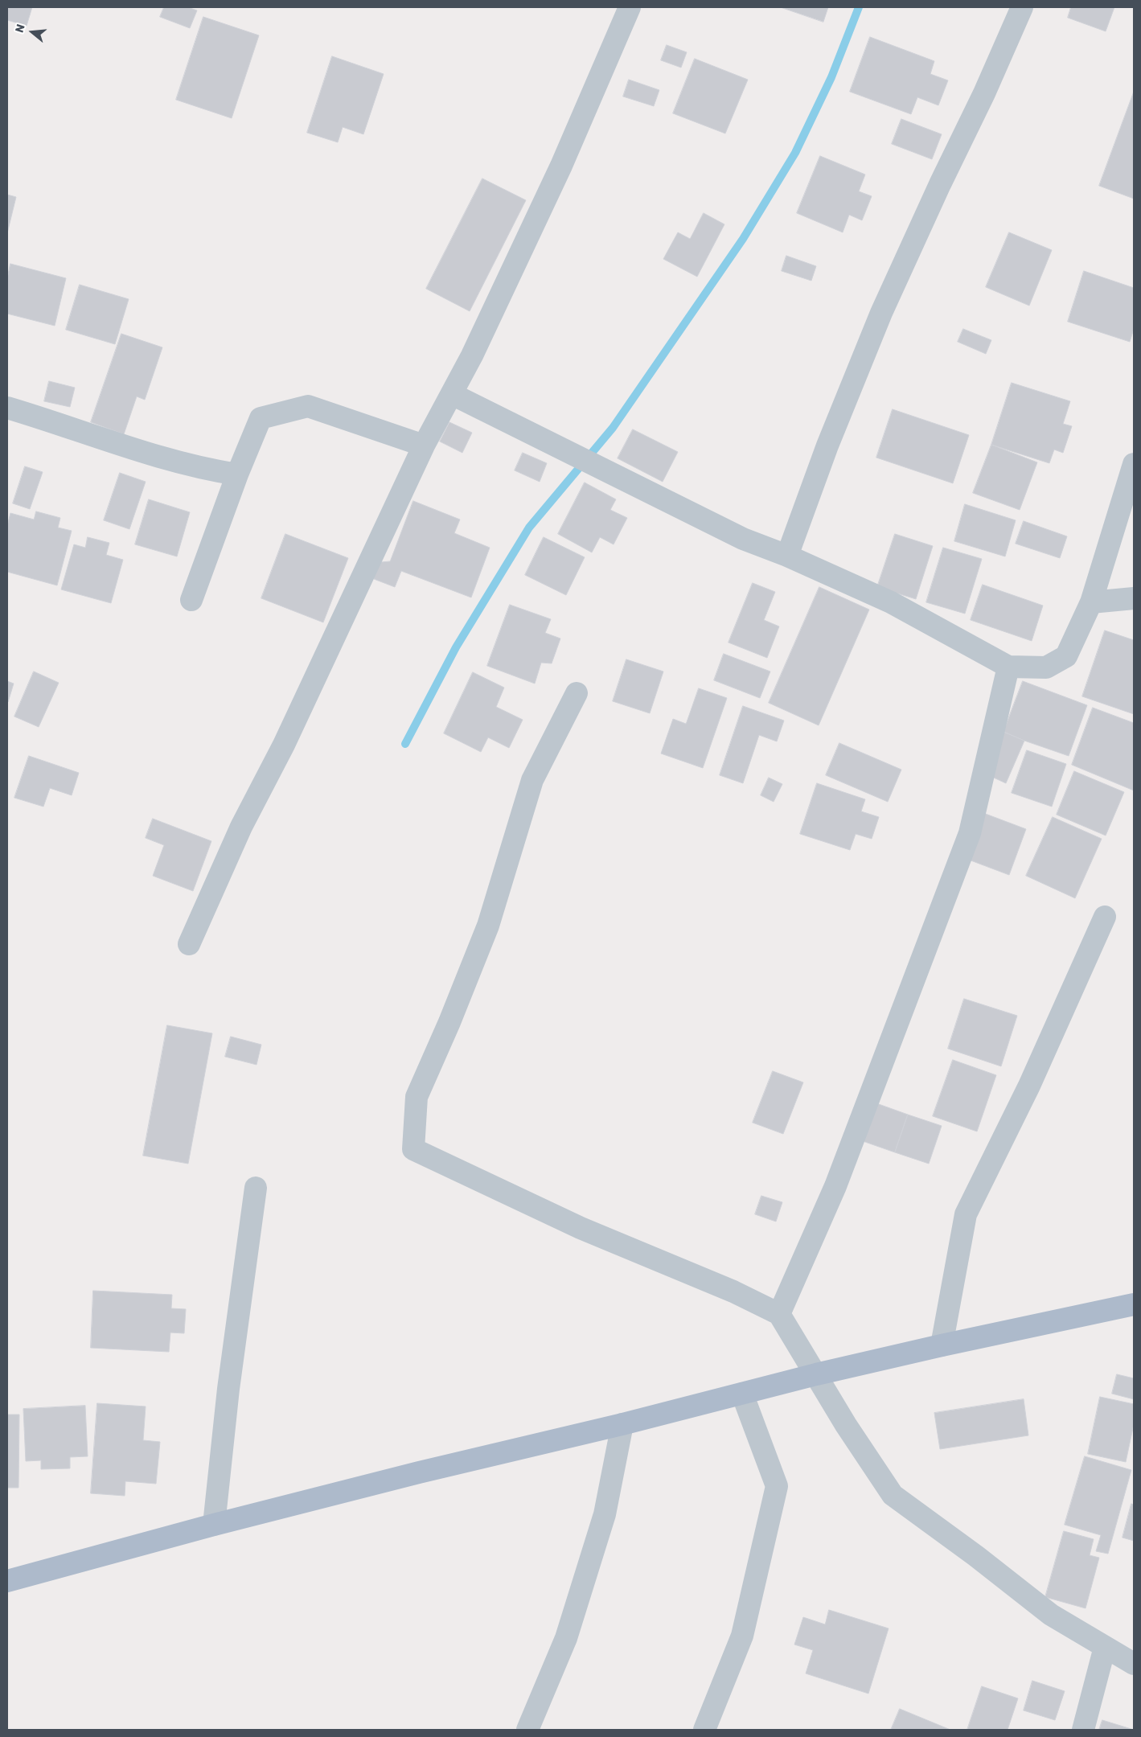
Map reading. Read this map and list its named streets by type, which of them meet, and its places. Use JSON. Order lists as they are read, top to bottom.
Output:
{
  "north": "left"
}
